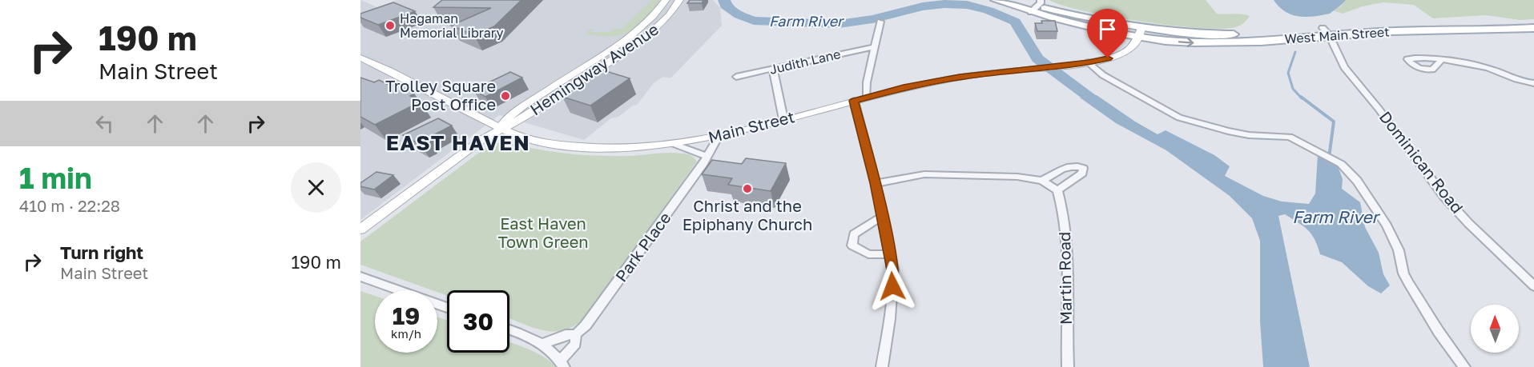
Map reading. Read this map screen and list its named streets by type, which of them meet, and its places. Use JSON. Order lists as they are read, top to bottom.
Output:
{
  "streets": {
    "main road": ["West Main Street", "Hemingway Avenue", "Main Street"],
    "street": [
      "Judith Lane",
      "Dominican Road",
      "Park Place",
      "Martin Road"
    ]
  },
  "crossings": [
    ["West Main Street", "Main Street"],
    ["West Main Street", "Dominican Road"],
    ["Hemingway Avenue", "Main Street"],
    ["Main Street", "Park Place"]
  ],
  "districts": ["EAST HAVEN"],
  "water": ["Farm River"],
  "parks": ["East Haven Town Green"],
  "places": ["Hagaman Memorial Library", "Trolley Square Post Office", "Christ and the Epiphany Church"],
  "north": "top",
  "page": {
    "turn": ["190 m", "Main Street"],
    "heading": ["1 min", "410 m · 22:28"],
    "list": [
      {
        "name": "Turn right",
        "note": "Main Street",
        "value": "190 m"
      }
    ],
    "speed": "19 km/h",
    "limit": "30"
  }
}
